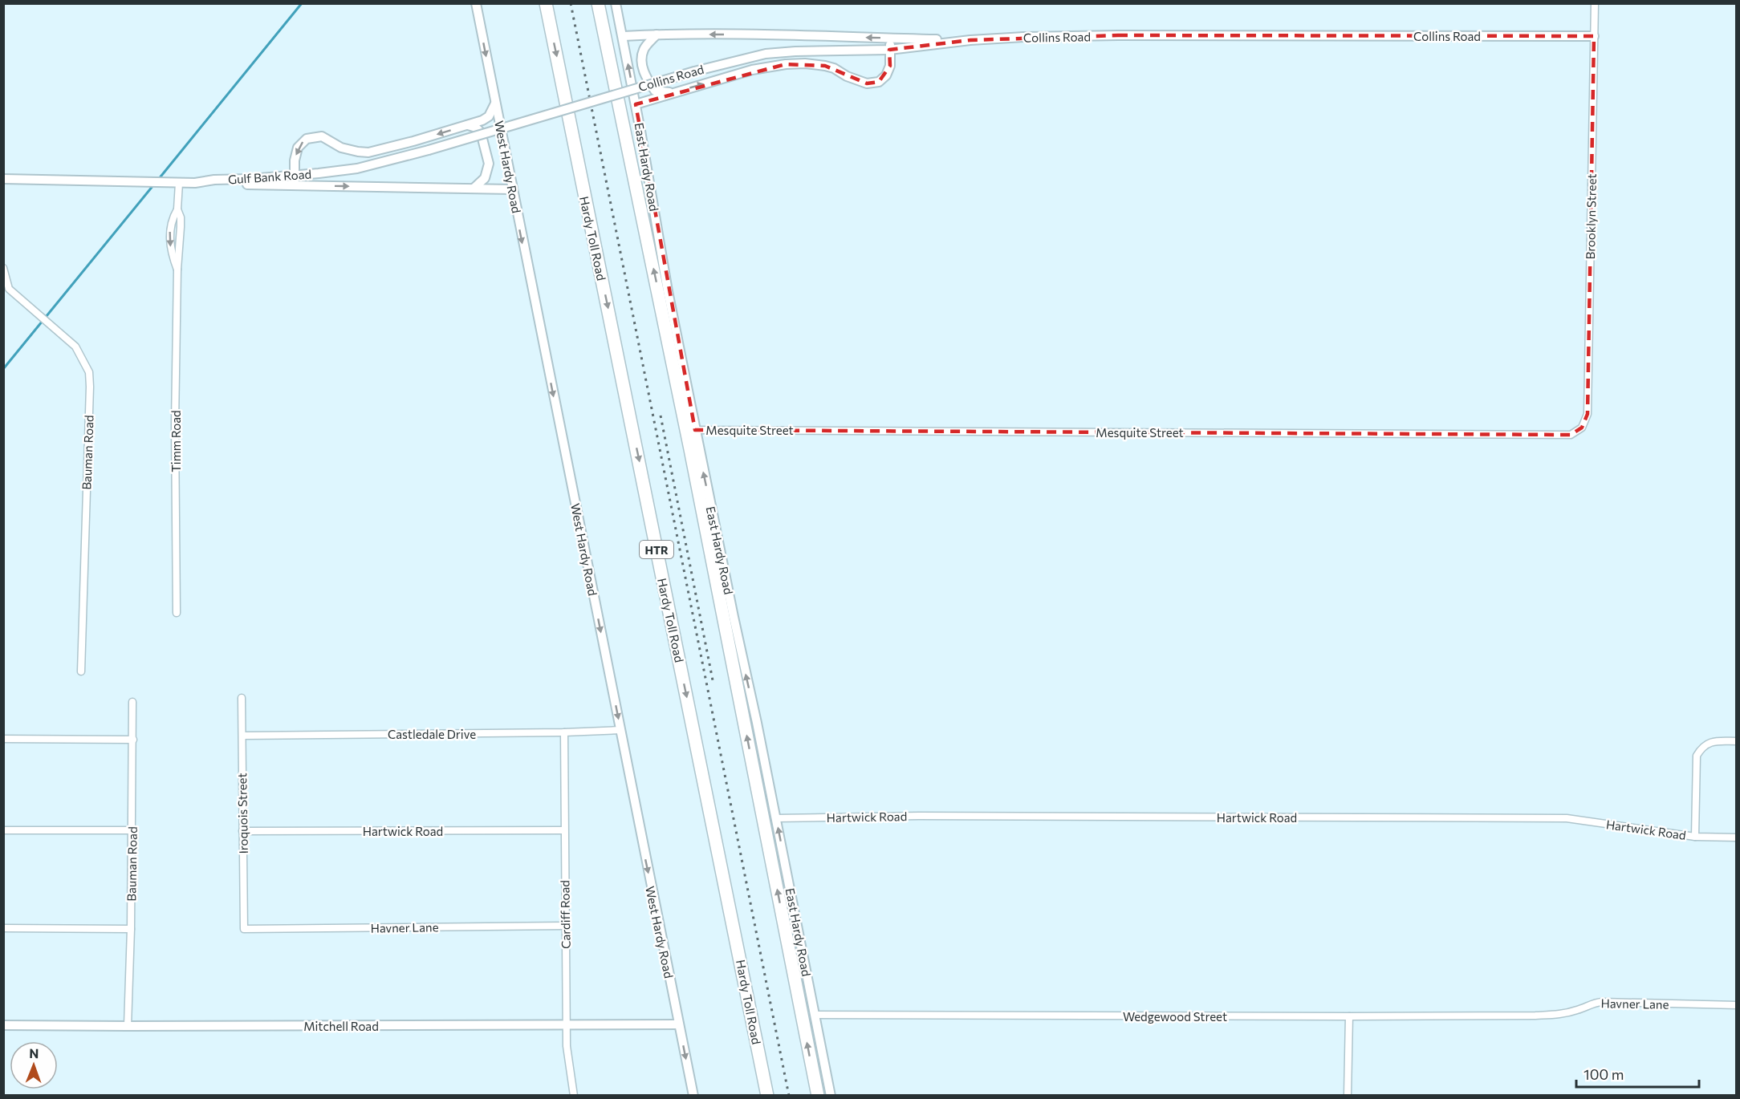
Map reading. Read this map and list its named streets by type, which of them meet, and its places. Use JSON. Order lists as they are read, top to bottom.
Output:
{
  "streets": {
    "highway": ["Hardy Toll Road", "HTR"],
    "main road": [
      "Collins Road",
      "West Hardy Road",
      "East Hardy Road",
      "Gulf Bank Road",
      "Mitchell Road"
    ],
    "street": [
      "Brooklyn Street",
      "Mesquite Street",
      "Timm Road",
      "Bauman Road",
      "Castledale Drive",
      "Iroquois Street",
      "Hartwick Road",
      "Cardiff Road",
      "Havner Lane",
      "Wedgewood Street"
    ]
  },
  "crossings": [
    ["Collins Road", "Gulf Bank Road"],
    ["Collins Road", "Brooklyn Street"],
    ["West Hardy Road", "Castledale Drive"],
    ["West Hardy Road", "Mitchell Road"],
    ["East Hardy Road", "Mesquite Street"],
    ["East Hardy Road", "Hartwick Road"],
    ["East Hardy Road", "Wedgewood Street"],
    ["Gulf Bank Road", "Timm Road"],
    ["Brooklyn Street", "Mesquite Street"],
    ["Bauman Road", "Mitchell Road"],
    ["Castledale Drive", "Iroquois Street"],
    ["Castledale Drive", "Cardiff Road"],
    ["Iroquois Street", "Hartwick Road"],
    ["Iroquois Street", "Havner Lane"],
    ["Hartwick Road", "Cardiff Road"],
    ["Cardiff Road", "Havner Lane"],
    ["Cardiff Road", "Mitchell Road"],
    ["Havner Lane", "Wedgewood Street"]
  ],
  "one_way": ["West Hardy Road", "East Hardy Road"],
  "scale_bar": "100 m",
  "north": "top"
}
